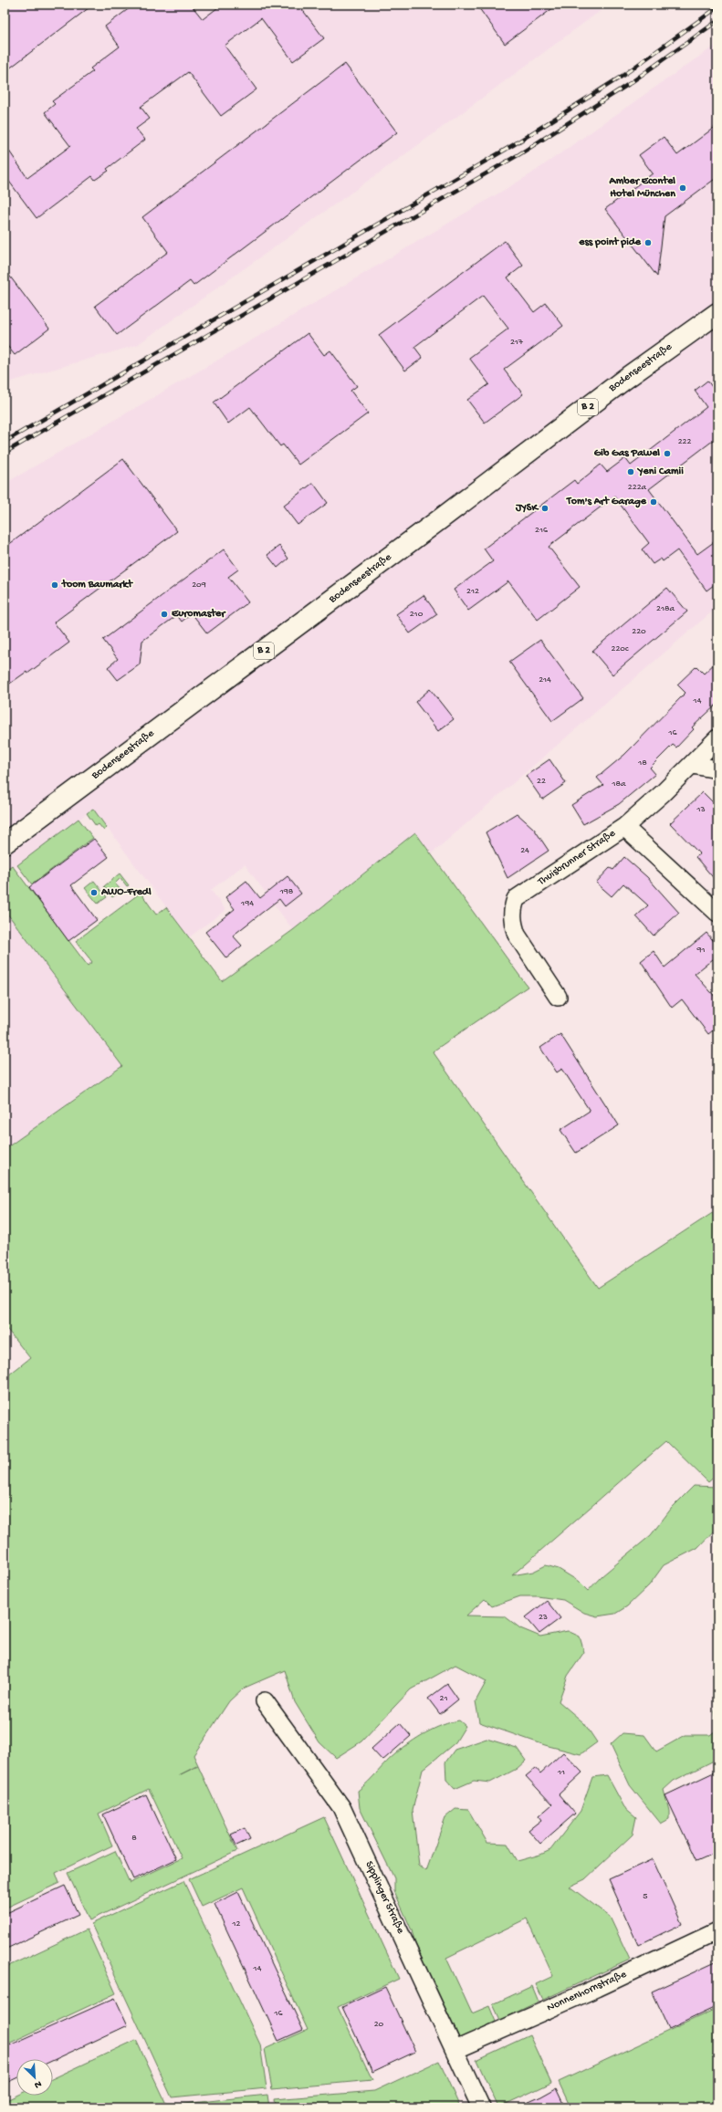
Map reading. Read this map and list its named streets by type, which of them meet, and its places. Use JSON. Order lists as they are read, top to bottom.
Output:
{
  "streets": {
    "main road": ["Bodenseestraße", "B 2"],
    "street": ["Thuisbrunner Straße", "Sipplinger Straße", "Nonnenhornstraße"]
  },
  "crossings": [
    ["Sipplinger Straße", "Nonnenhornstraße"]
  ],
  "places": [
    "Amber Econtel Hotel München",
    "ess point pide",
    "Gib Gas Pawel",
    "Yeni Camii",
    "Tom's Art Garage",
    "JYSK",
    "toom Baumarkt",
    "Euromaster",
    "AWO-Fredl"
  ],
  "house_numbers": [
    "217",
    "222",
    "222a",
    "216",
    "209",
    "212",
    "218a",
    "210",
    "220",
    "220c",
    "214",
    "14",
    "16",
    "18",
    "22",
    "18a",
    "13",
    "24",
    "198",
    "194",
    "91",
    "23",
    "21",
    "11",
    "8",
    "5",
    "12",
    "14",
    "16",
    "20"
  ],
  "north": "bottom right"
}
